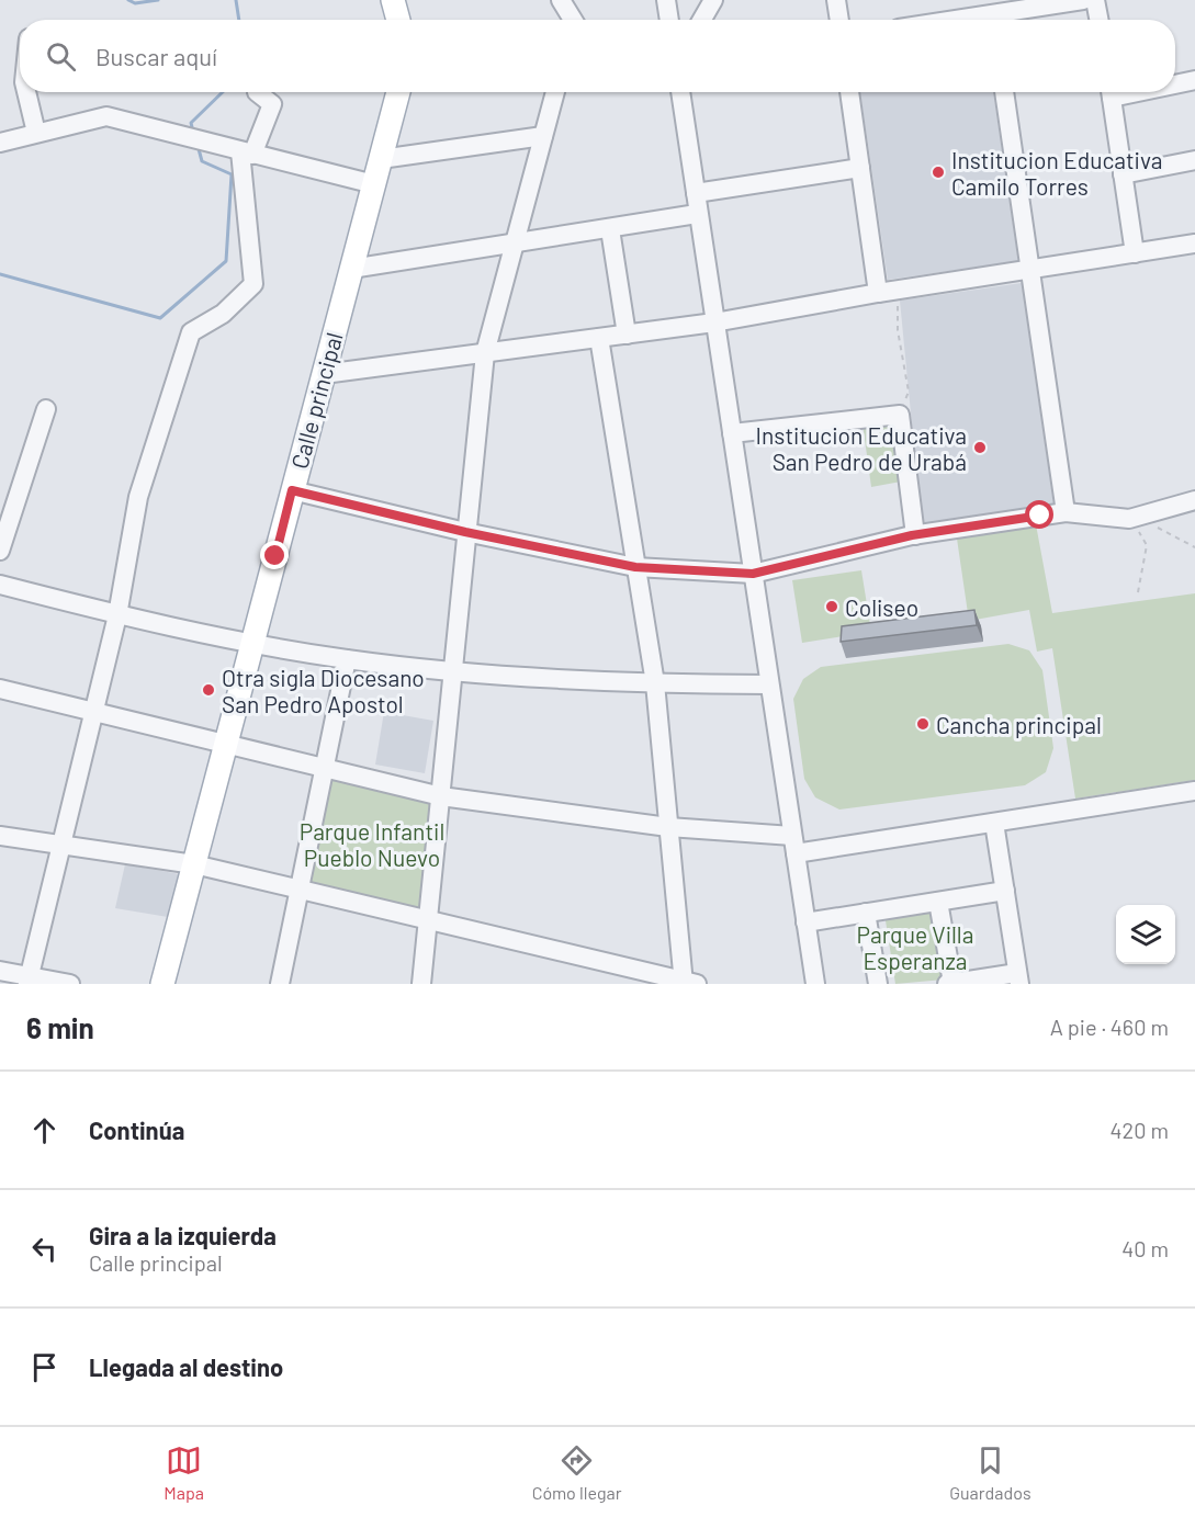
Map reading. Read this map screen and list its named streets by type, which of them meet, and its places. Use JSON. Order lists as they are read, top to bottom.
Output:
{
  "streets": {
    "main road": ["Calle principal"]
  },
  "parks": ["Parque Infantil Pueblo Nuevo", "Parque Villa Esperanza"],
  "places": [
    "Institucion Educativa Camilo Torres",
    "Institucion Educativa San Pedro de Urabá",
    "Coliseo",
    "Otra sigla Diocesano San Pedro Apostol",
    "Cancha principal"
  ],
  "page": {
    "search": "Buscar aquí",
    "heading": ["6 min", "A pie · 460 m"],
    "list": [
      ["Continúa", "420 m"],
      ["Gira a la izquierda", "Calle principal", "40 m"],
      "Llegada al destino"
    ],
    "nav": ["Mapa", "Cómo llegar", "Guardados"]
  }
}
